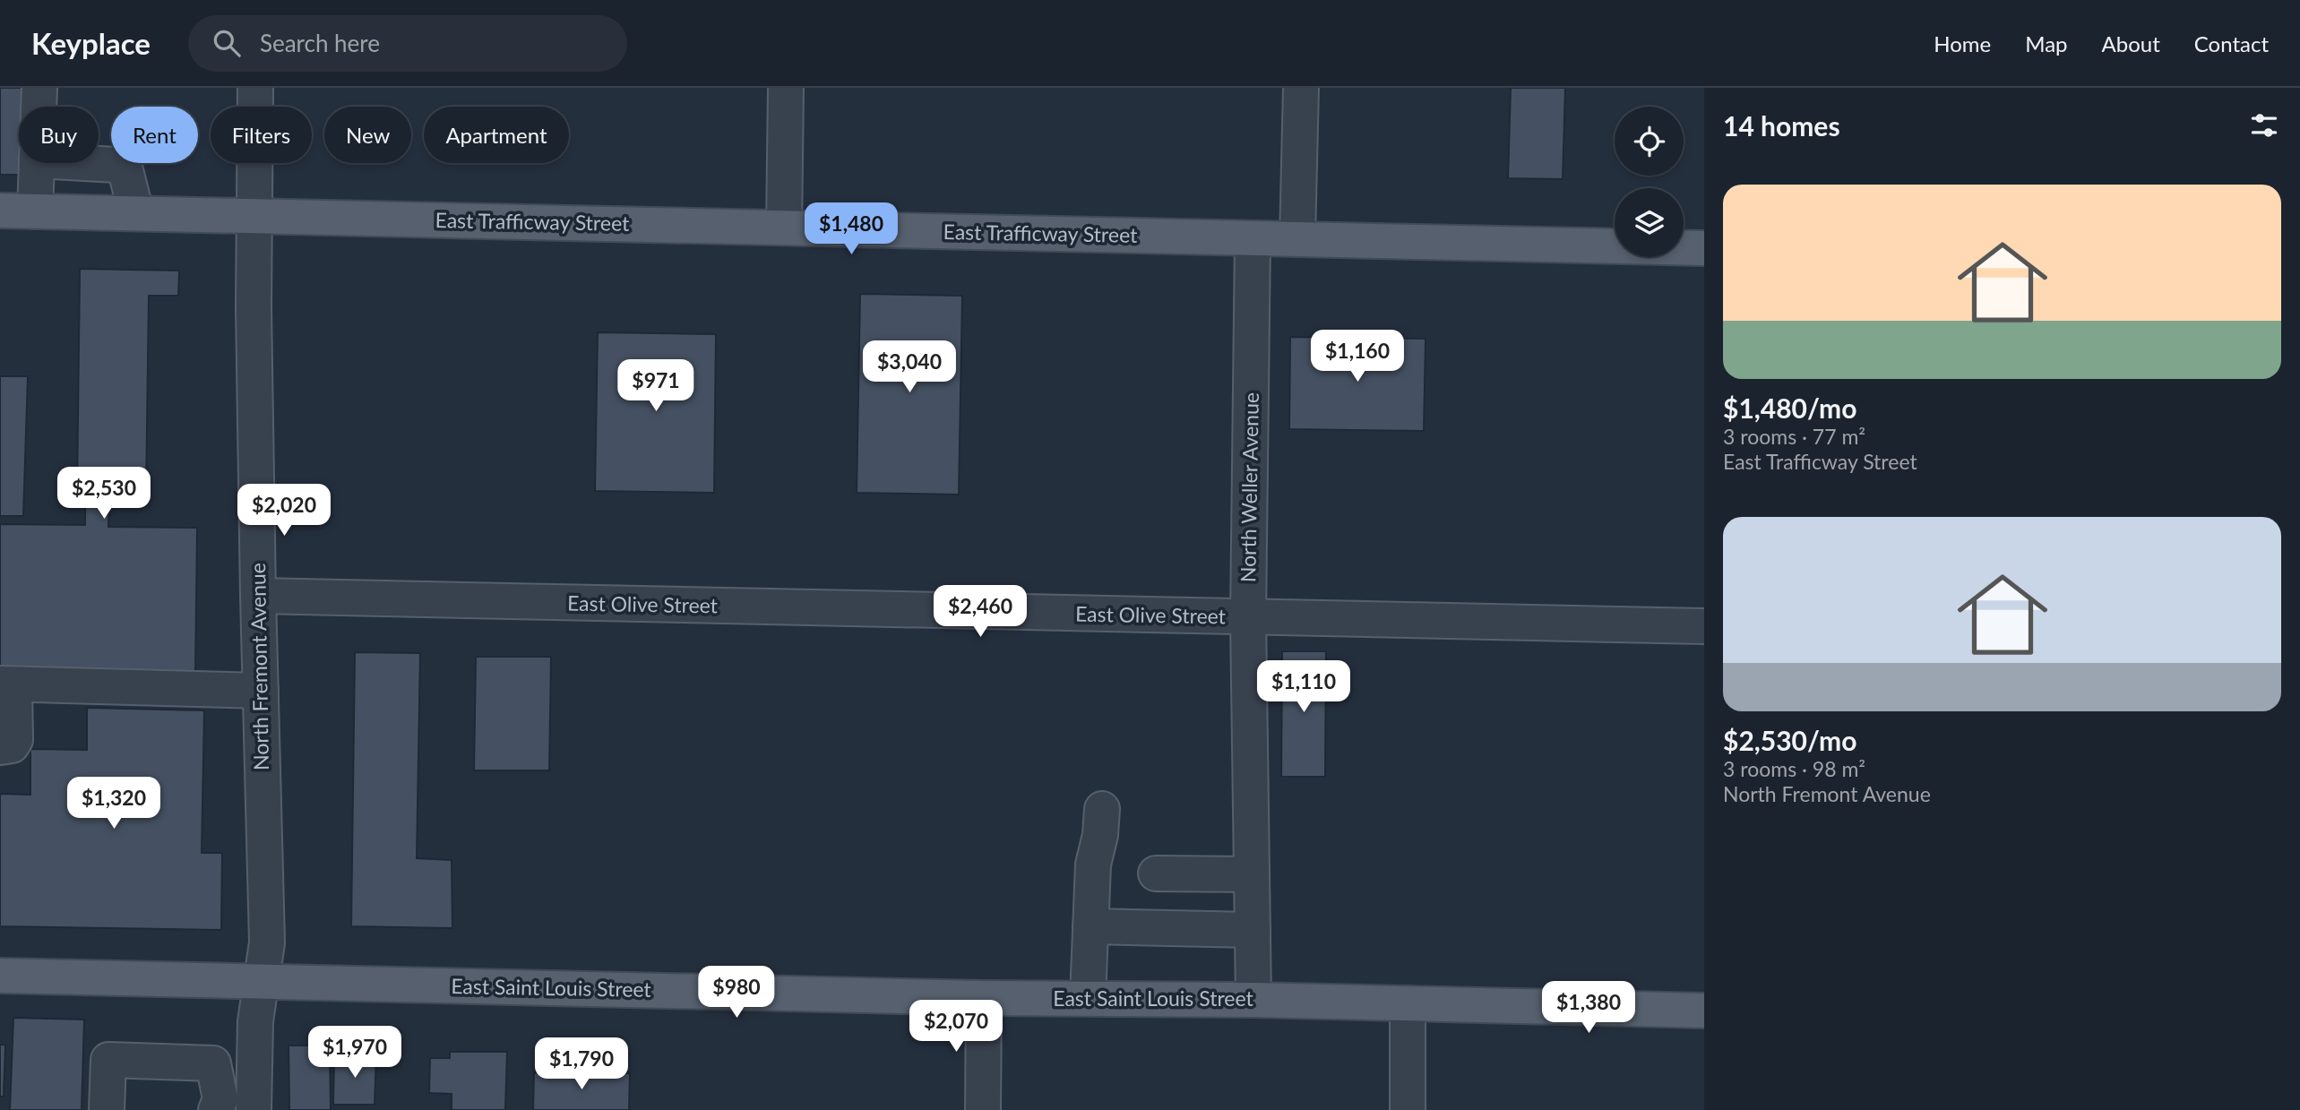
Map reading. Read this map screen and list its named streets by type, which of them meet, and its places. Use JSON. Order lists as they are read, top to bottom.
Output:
{
  "streets": {
    "main road": ["East Trafficway Street", "East Saint Louis Street"],
    "street": ["North Weller Avenue", "East Olive Street", "North Fremont Avenue"]
  },
  "crossings": [
    ["East Trafficway Street", "North Weller Avenue"],
    ["East Trafficway Street", "North Fremont Avenue"],
    ["North Weller Avenue", "East Olive Street"],
    ["North Weller Avenue", "East Saint Louis Street"],
    ["East Olive Street", "North Fremont Avenue"],
    ["North Fremont Avenue", "East Saint Louis Street"]
  ],
  "page": {
    "header": "Keyplace",
    "search": "Search here",
    "nav": [
      "Home",
      "Map",
      "About",
      "Contact"
    ],
    "heading": "14 homes",
    "chip": [
      "Buy",
      "Rent",
      "Filters",
      "New",
      "Apartment"
    ],
    "list": [
      {
        "name": "$1,480/mo",
        "note": "3 rooms · 77 m² · East Trafficway Street"
      },
      {
        "name": "$2,530/mo",
        "note": "3 rooms · 98 m² · North Fremont Avenue"
      }
    ],
    "price": [
      "$1,480",
      "$1,160",
      "$3,040",
      "$971",
      "$2,530",
      "$2,020",
      "$2,460",
      "$1,110",
      "$1,320",
      "$980",
      "$1,380",
      "$2,070",
      "$1,970",
      "$1,790"
    ]
  }
}
